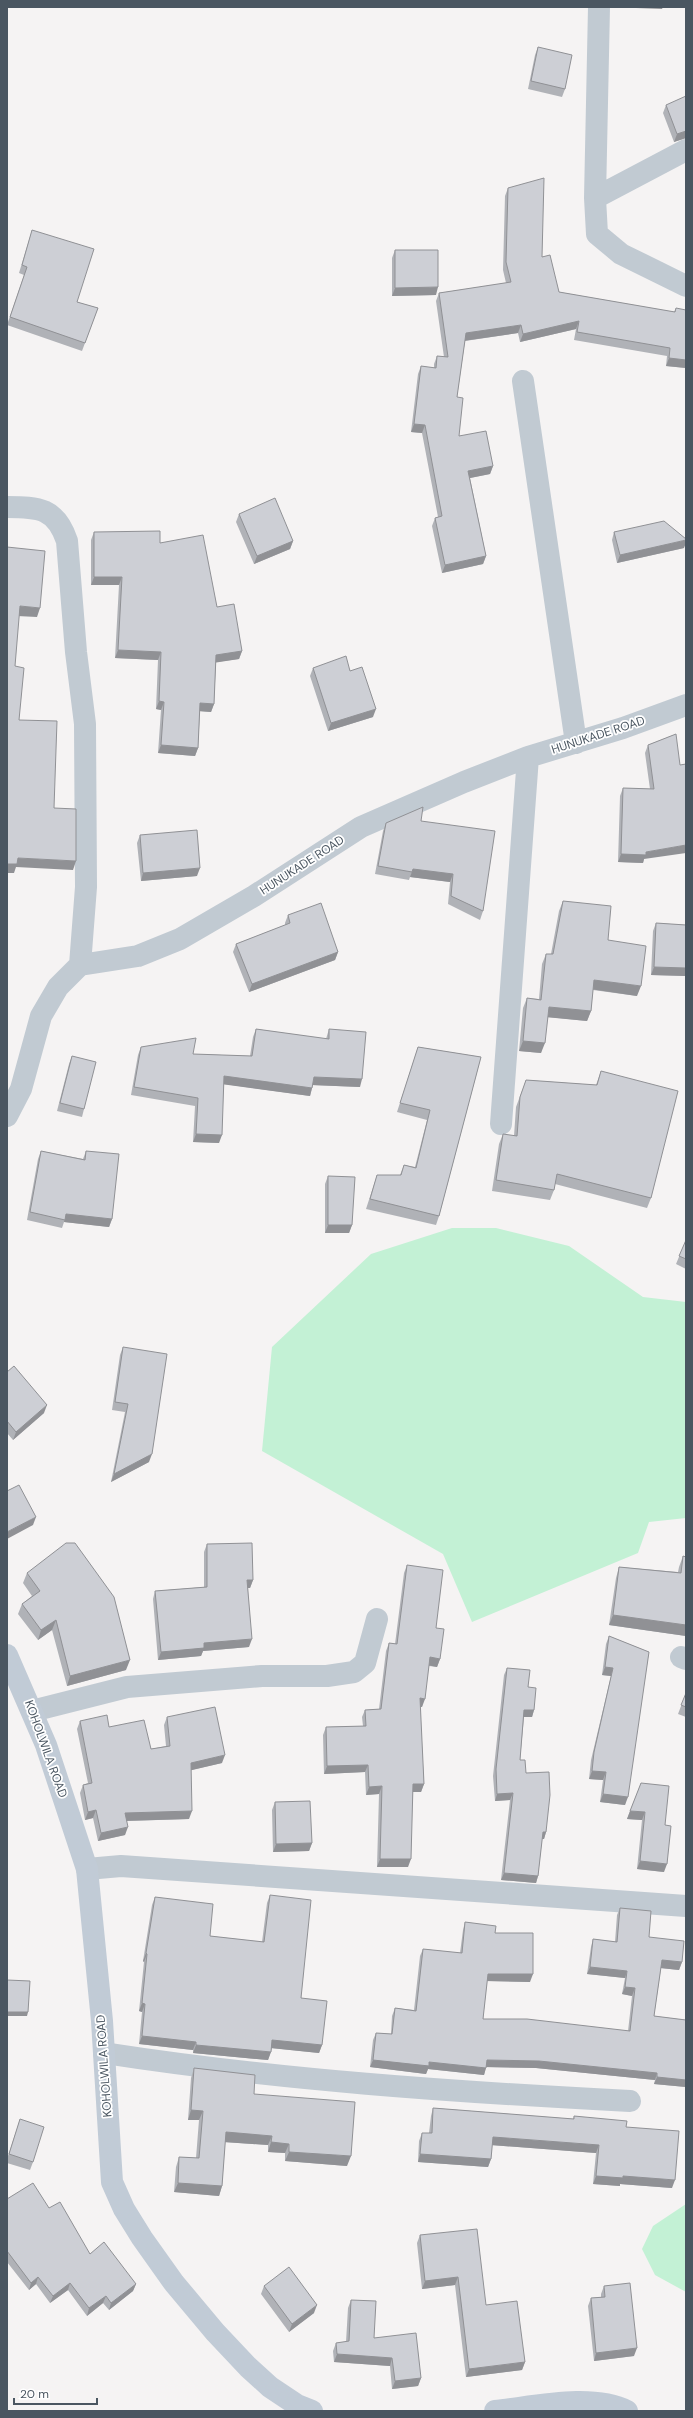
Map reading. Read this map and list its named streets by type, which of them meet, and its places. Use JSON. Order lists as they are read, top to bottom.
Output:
{
  "streets": {
    "street": ["HUNUKADE ROAD", "KOHOLWILA ROAD"]
  },
  "scale_bar": "20 m"
}
